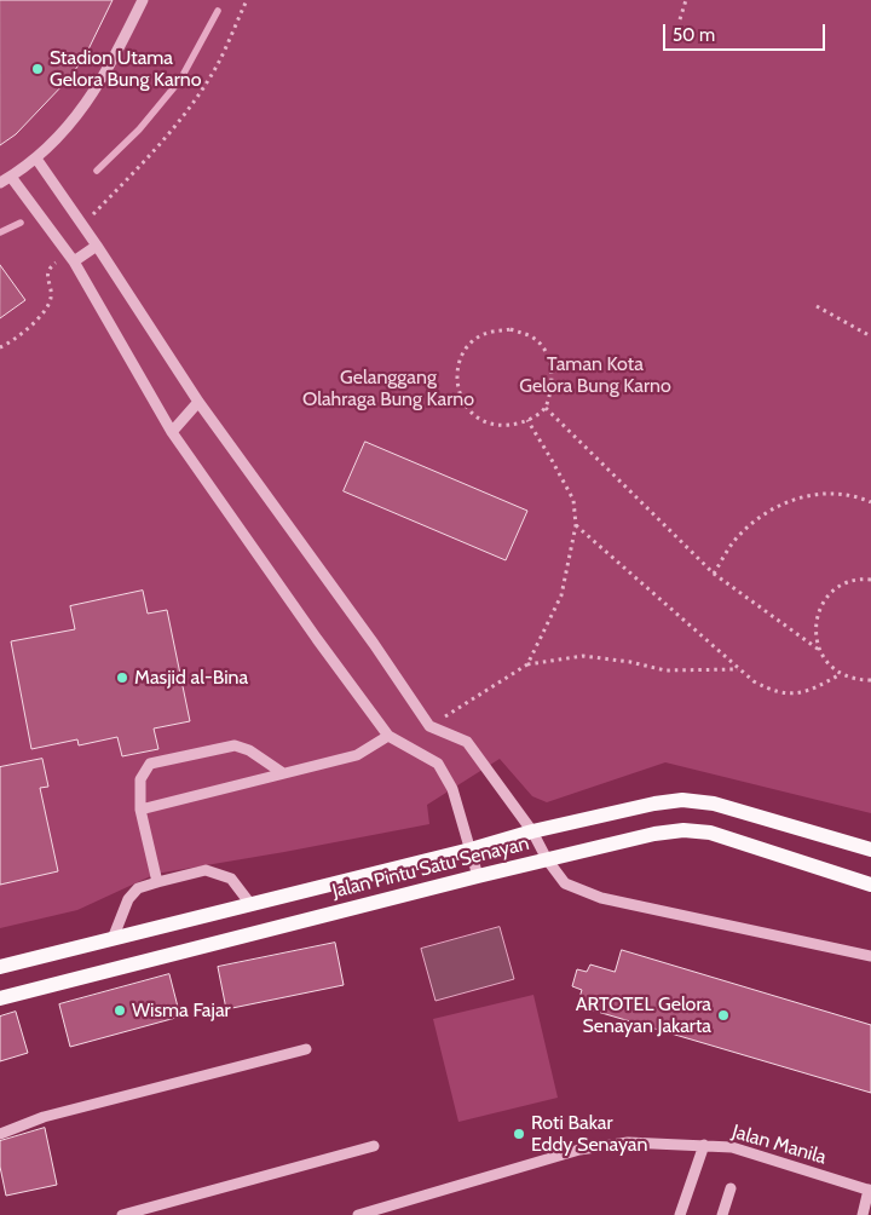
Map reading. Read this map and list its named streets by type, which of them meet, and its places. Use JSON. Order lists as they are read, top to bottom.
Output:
{
  "streets": {
    "main road": ["Jalan Pintu Satu Senayan"],
    "street": ["Jalan Manila"]
  },
  "parks": ["Taman Kota Gelora Bung Karno", "Gelanggang Olahraga Bung Karno"],
  "places": [
    "Stadion Utama Gelora Bung Karno",
    "Masjid al-Bina",
    "Wisma Fajar",
    "ARTOTEL Gelora Senayan Jakarta",
    "Roti Bakar Eddy Senayan"
  ],
  "scale_bar": "50 m"
}
